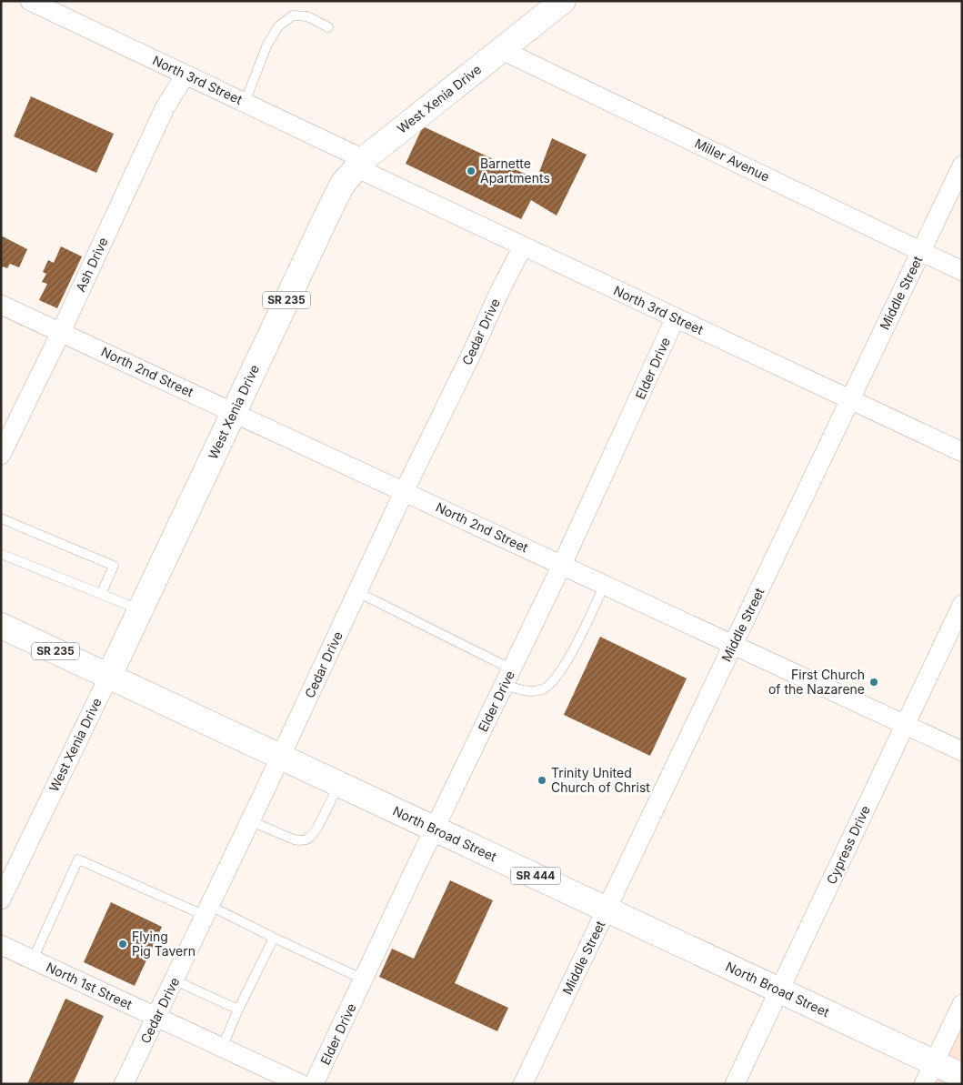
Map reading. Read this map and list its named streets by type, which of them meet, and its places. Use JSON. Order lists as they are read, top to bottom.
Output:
{
  "streets": {
    "main road": [
      "West Xenia Drive",
      "SR 235",
      "North Broad Street",
      "SR 444"
    ],
    "street": [
      "North 3rd Street",
      "Miller Avenue",
      "Ash Drive",
      "Middle Street",
      "Cedar Drive",
      "Elder Drive",
      "North 2nd Street",
      "Cypress Drive",
      "North 1st Street"
    ]
  },
  "crossings": [
    ["North 3rd Street", "West Xenia Drive"],
    ["North 3rd Street", "Ash Drive"],
    ["North 3rd Street", "Middle Street"],
    ["North 3rd Street", "Cedar Drive"],
    ["North 3rd Street", "Elder Drive"],
    ["West Xenia Drive", "Miller Avenue"],
    ["West Xenia Drive", "North 2nd Street"],
    ["West Xenia Drive", "North Broad Street"],
    ["Miller Avenue", "Middle Street"],
    ["Ash Drive", "North 2nd Street"],
    ["Middle Street", "North 2nd Street"],
    ["Middle Street", "North Broad Street"],
    ["Cedar Drive", "North 2nd Street"],
    ["Cedar Drive", "North Broad Street"],
    ["Cedar Drive", "North 1st Street"],
    ["Elder Drive", "North 2nd Street"],
    ["Elder Drive", "North Broad Street"],
    ["North 2nd Street", "Cypress Drive"],
    ["North Broad Street", "Cypress Drive"]
  ],
  "places": [
    "Barnette Apartments",
    "First Church of the Nazarene",
    "Trinity United Church of Christ",
    "Flying Pig Tavern"
  ]
}
